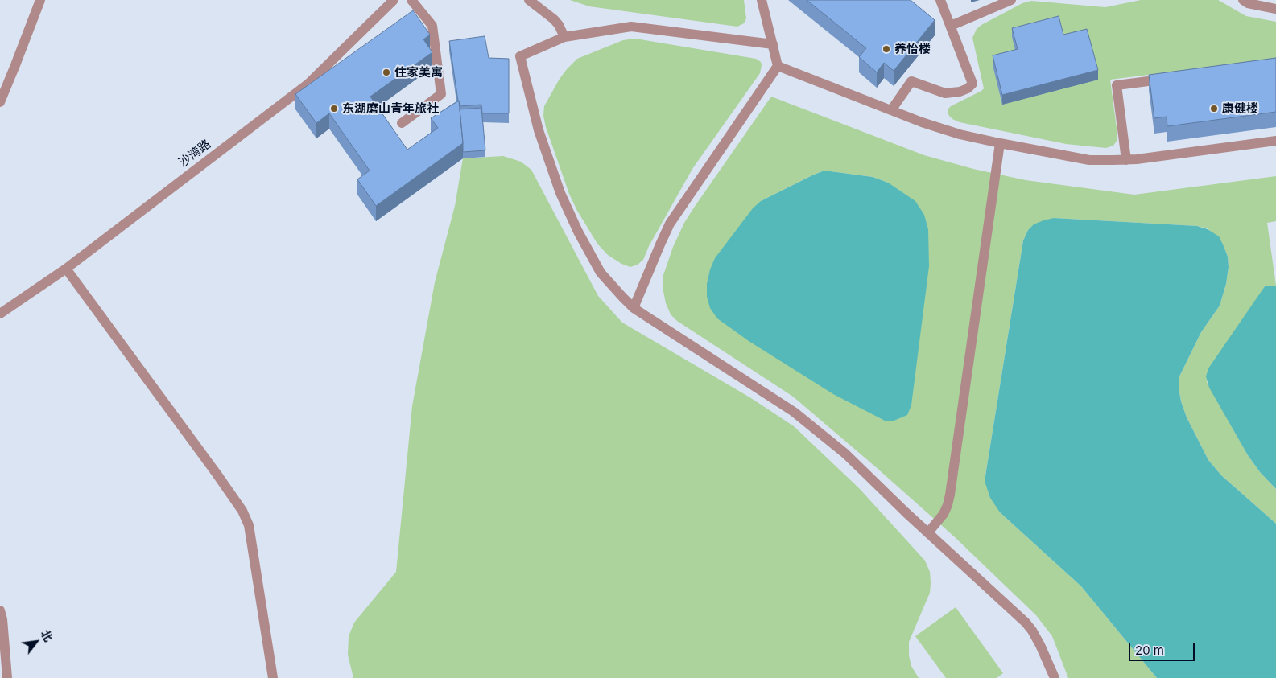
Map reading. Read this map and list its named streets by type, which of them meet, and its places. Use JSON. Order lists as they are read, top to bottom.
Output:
{
  "streets": {
    "street": ["沙湾路"]
  },
  "places": [
    "养怡楼",
    "住家美寓",
    "东湖磨山青年旅社",
    "康健楼"
  ],
  "scale_bar": "20 m",
  "north": "top right"
}
